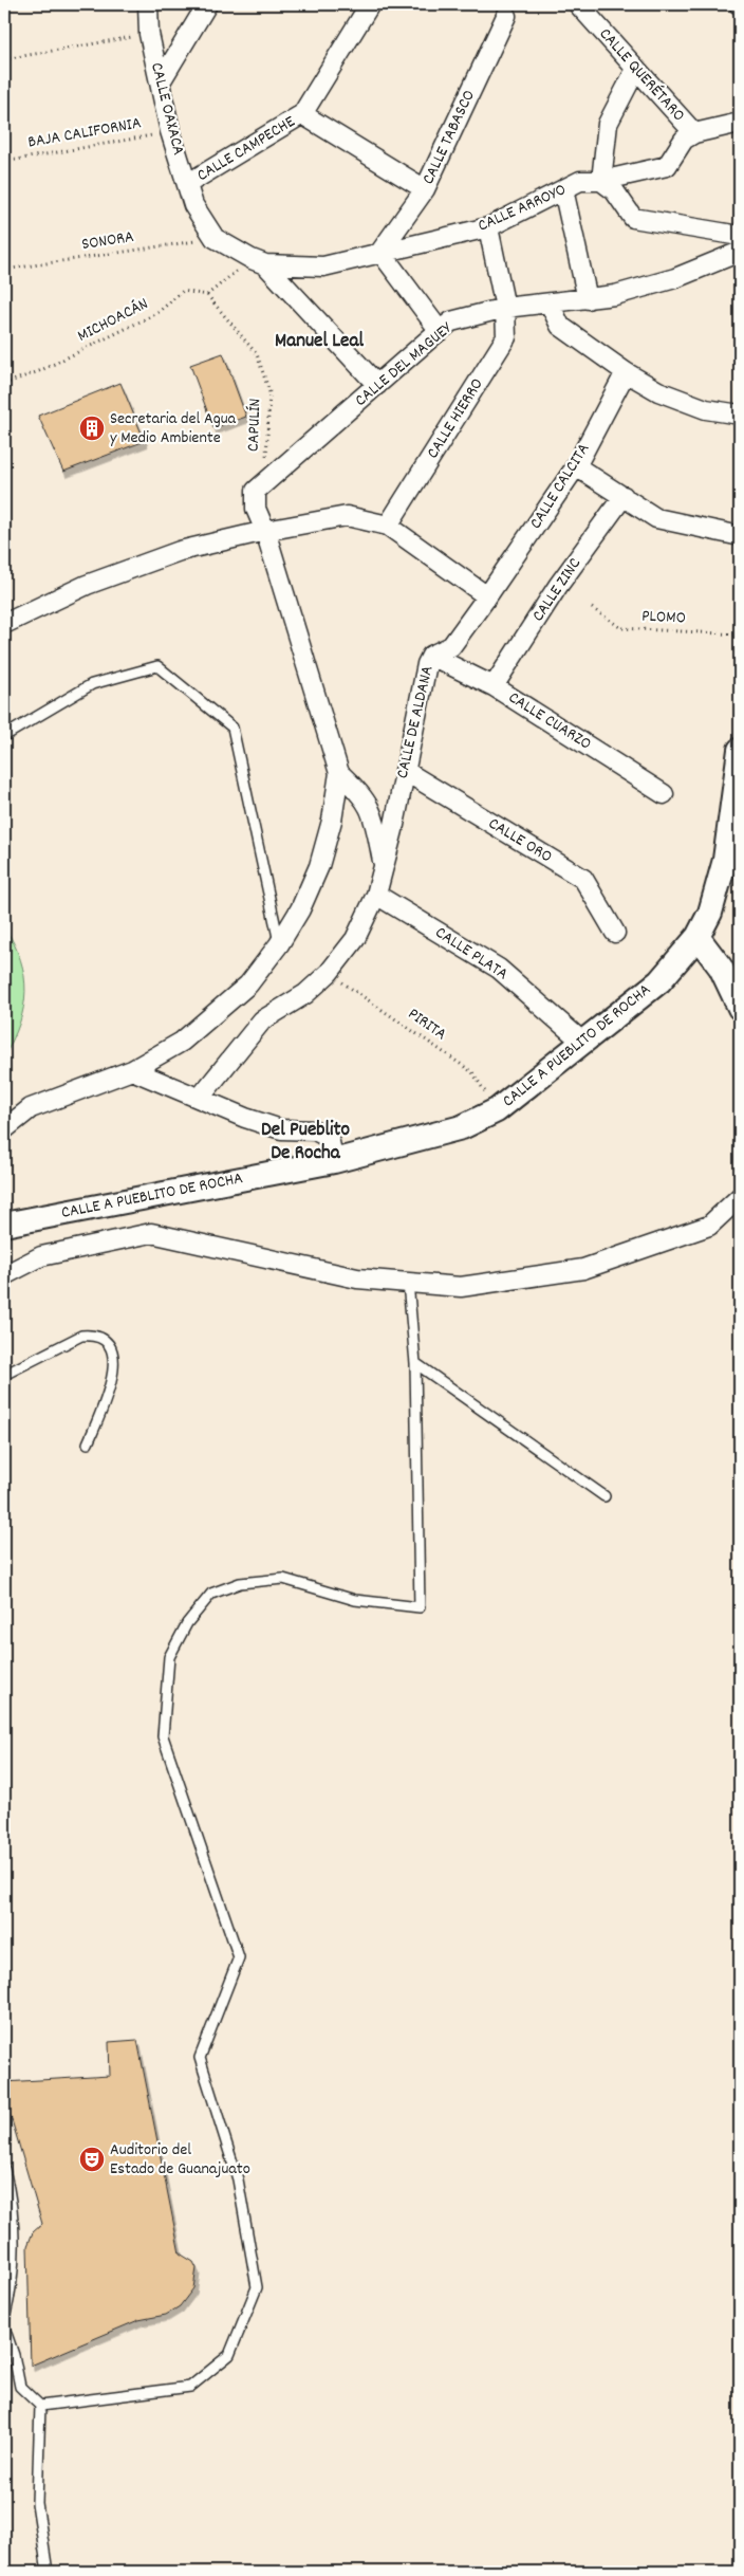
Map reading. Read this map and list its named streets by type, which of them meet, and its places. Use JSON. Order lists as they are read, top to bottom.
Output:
{
  "streets": {
    "street": [
      "CALLE QUERÉTARO",
      "CALLE OAXACA",
      "CALLE TABASCO",
      "CALLE CAMPECHE",
      "CALLE ARROYO",
      "CALLE DEL MAGUEY",
      "CALLE HIERRO",
      "CALLE CALCITA",
      "CALLE ZINC",
      "CALLE CUARZO",
      "CALLE DE ALDANA",
      "CALLE ORO",
      "CALLE PLATA",
      "CALLE A PUEBLITO DE ROCHA"
    ],
    "path": [
      "BAJA CALIFORNIA",
      "SONORA",
      "MICHOACÁN",
      "CAPULÍN",
      "PLOMO",
      "PIRITA"
    ]
  },
  "crossings": [
    ["CALLE QUERÉTARO", "CALLE ARROYO"],
    ["CALLE OAXACA", "BAJA CALIFORNIA"],
    ["CALLE OAXACA", "CALLE CAMPECHE"],
    ["CALLE OAXACA", "SONORA"],
    ["CALLE TABASCO", "CALLE ARROYO"],
    ["CALLE ARROYO", "CALLE HIERRO"],
    ["MICHOACÁN", "CAPULÍN"],
    ["CALLE DEL MAGUEY", "CALLE HIERRO"],
    ["CALLE DEL MAGUEY", "CAPULÍN"],
    ["CALLE CALCITA", "CALLE DE ALDANA"],
    ["CALLE ZINC", "CALLE CUARZO"],
    ["CALLE CUARZO", "CALLE DE ALDANA"],
    ["CALLE DE ALDANA", "CALLE ORO"],
    ["CALLE DE ALDANA", "CALLE PLATA"],
    ["CALLE DE ALDANA", "PIRITA"],
    ["CALLE PLATA", "CALLE A PUEBLITO DE ROCHA"],
    ["PIRITA", "CALLE A PUEBLITO DE ROCHA"]
  ],
  "districts": ["Manuel Leal", "Del Pueblito De Rocha"],
  "places": {
    "building": ["Secretaria del Agua y Medio Ambiente"],
    "theatre": ["Auditorio del Estado de Guanajuato"]
  }
}
